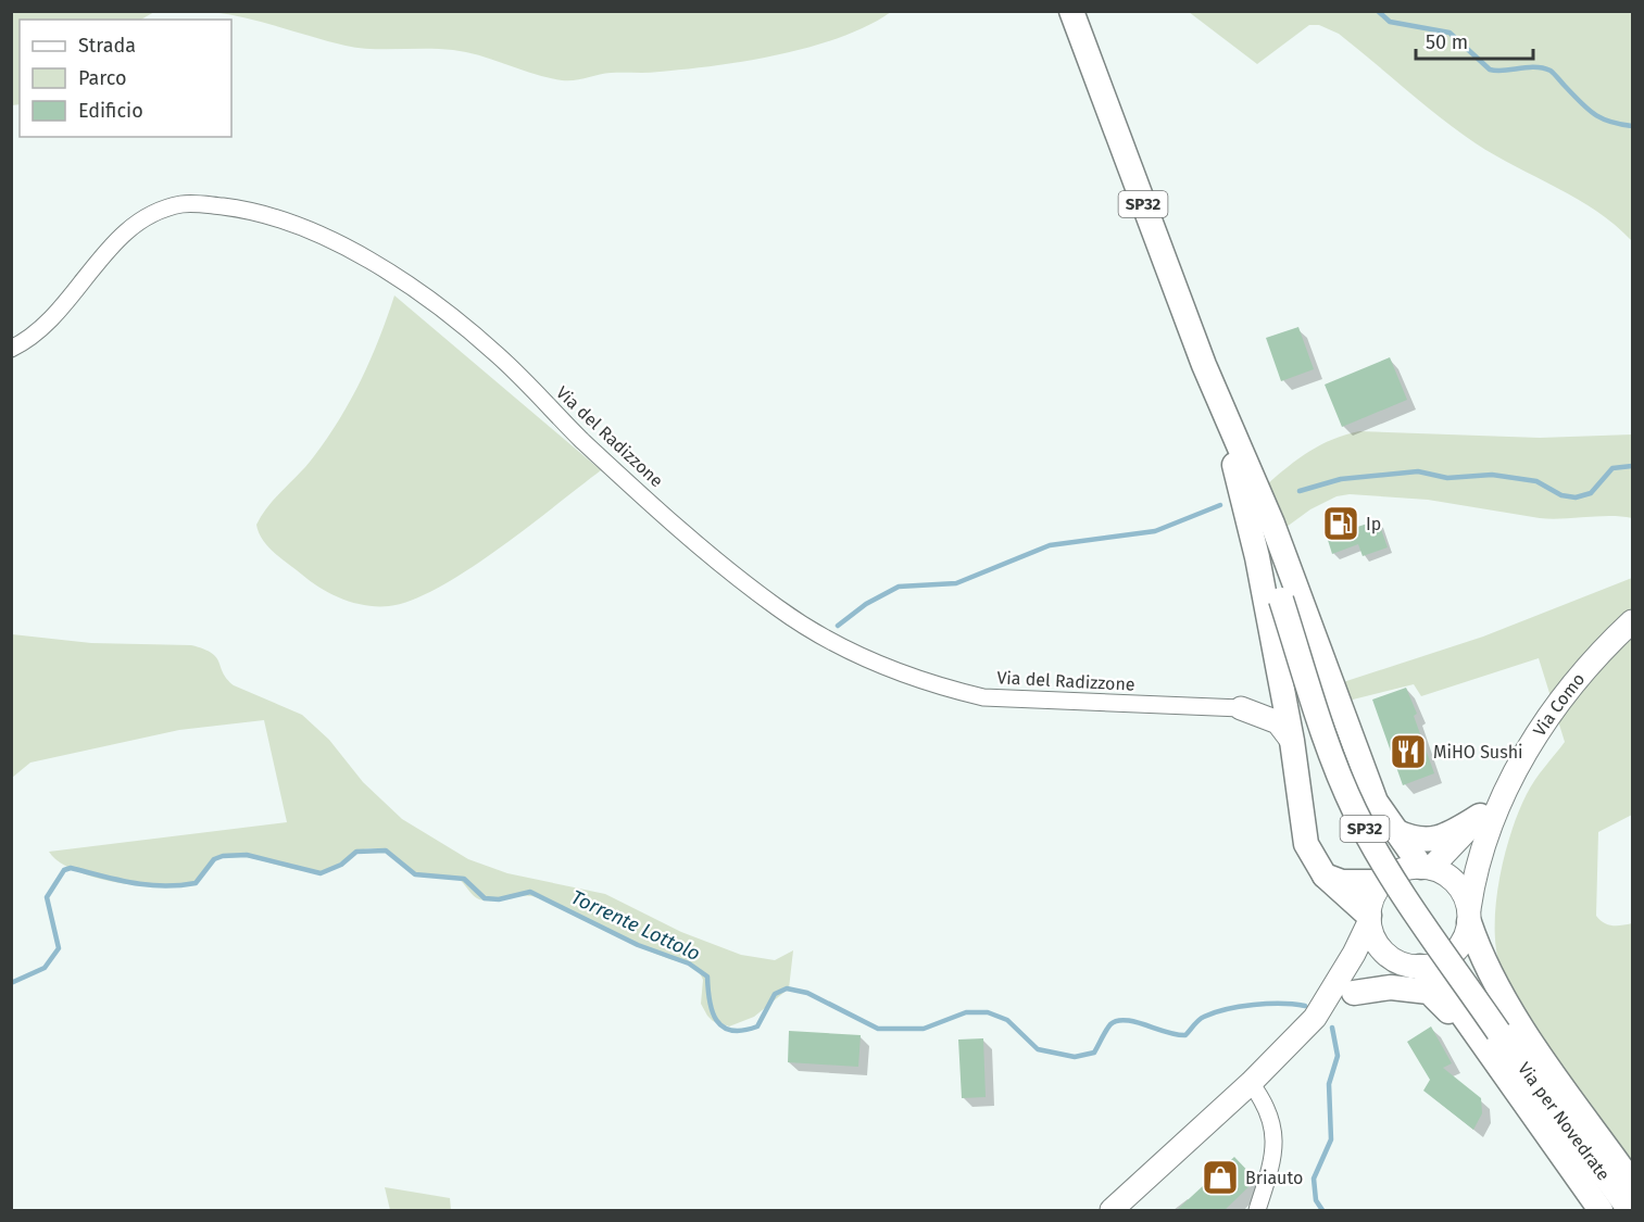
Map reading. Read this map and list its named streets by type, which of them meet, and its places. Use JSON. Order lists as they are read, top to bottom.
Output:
{
  "streets": {
    "main road": ["SP32", "Via Como", "Via per Novedrate"],
    "street": ["Via del Radizzone"]
  },
  "crossings": [
    ["SP32", "Via per Novedrate"]
  ],
  "water": ["Torrente Lottolo"],
  "places": {
    "fuel station": ["Ip"],
    "restaurant": ["MiHO Sushi"],
    "shop": ["Briauto"]
  },
  "legend": ["Strada", "Parco", "Edificio"],
  "scale_bar": "50 m"
}
